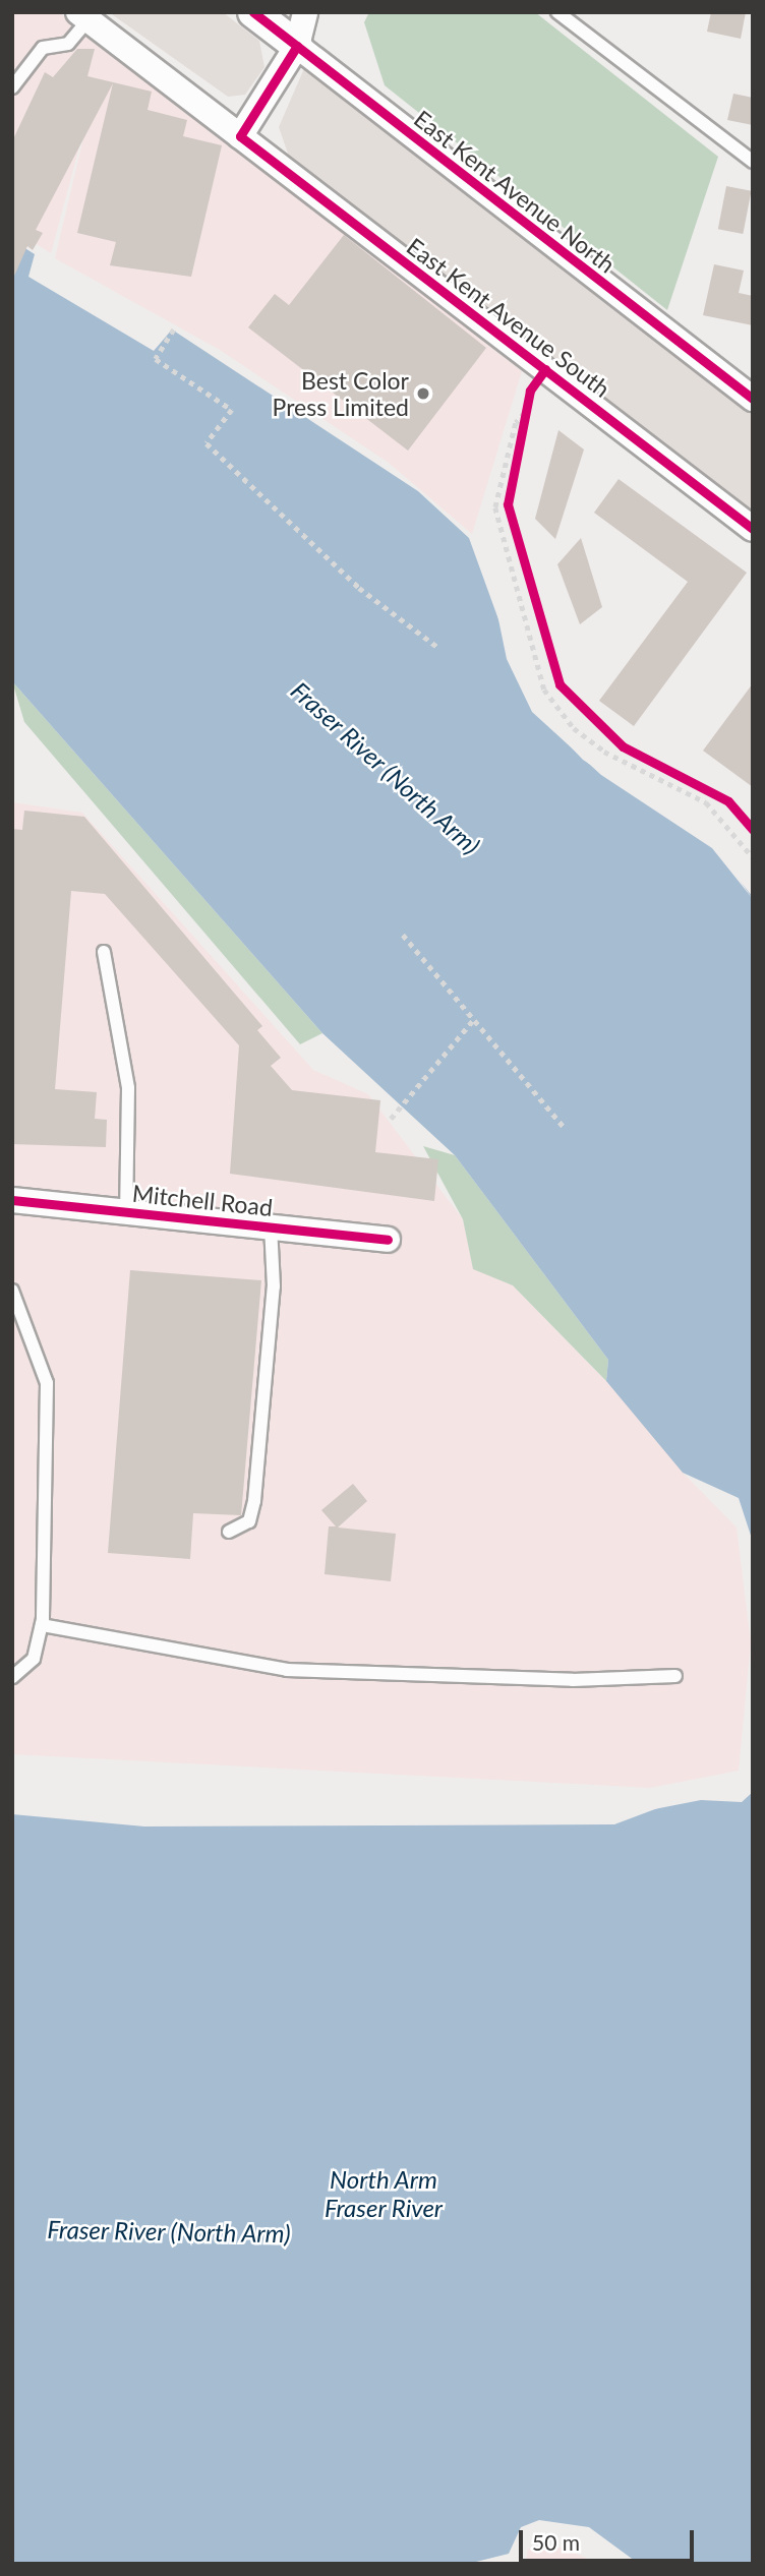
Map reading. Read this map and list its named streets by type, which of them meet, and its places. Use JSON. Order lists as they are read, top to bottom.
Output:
{
  "streets": {
    "street": ["East Kent Avenue North", "East Kent Avenue South", "Mitchell Road"]
  },
  "water": ["Fraser River (North Arm)", "North Arm Fraser River"],
  "places": ["Best Color Press Limited"],
  "scale_bar": "50 m"
}
